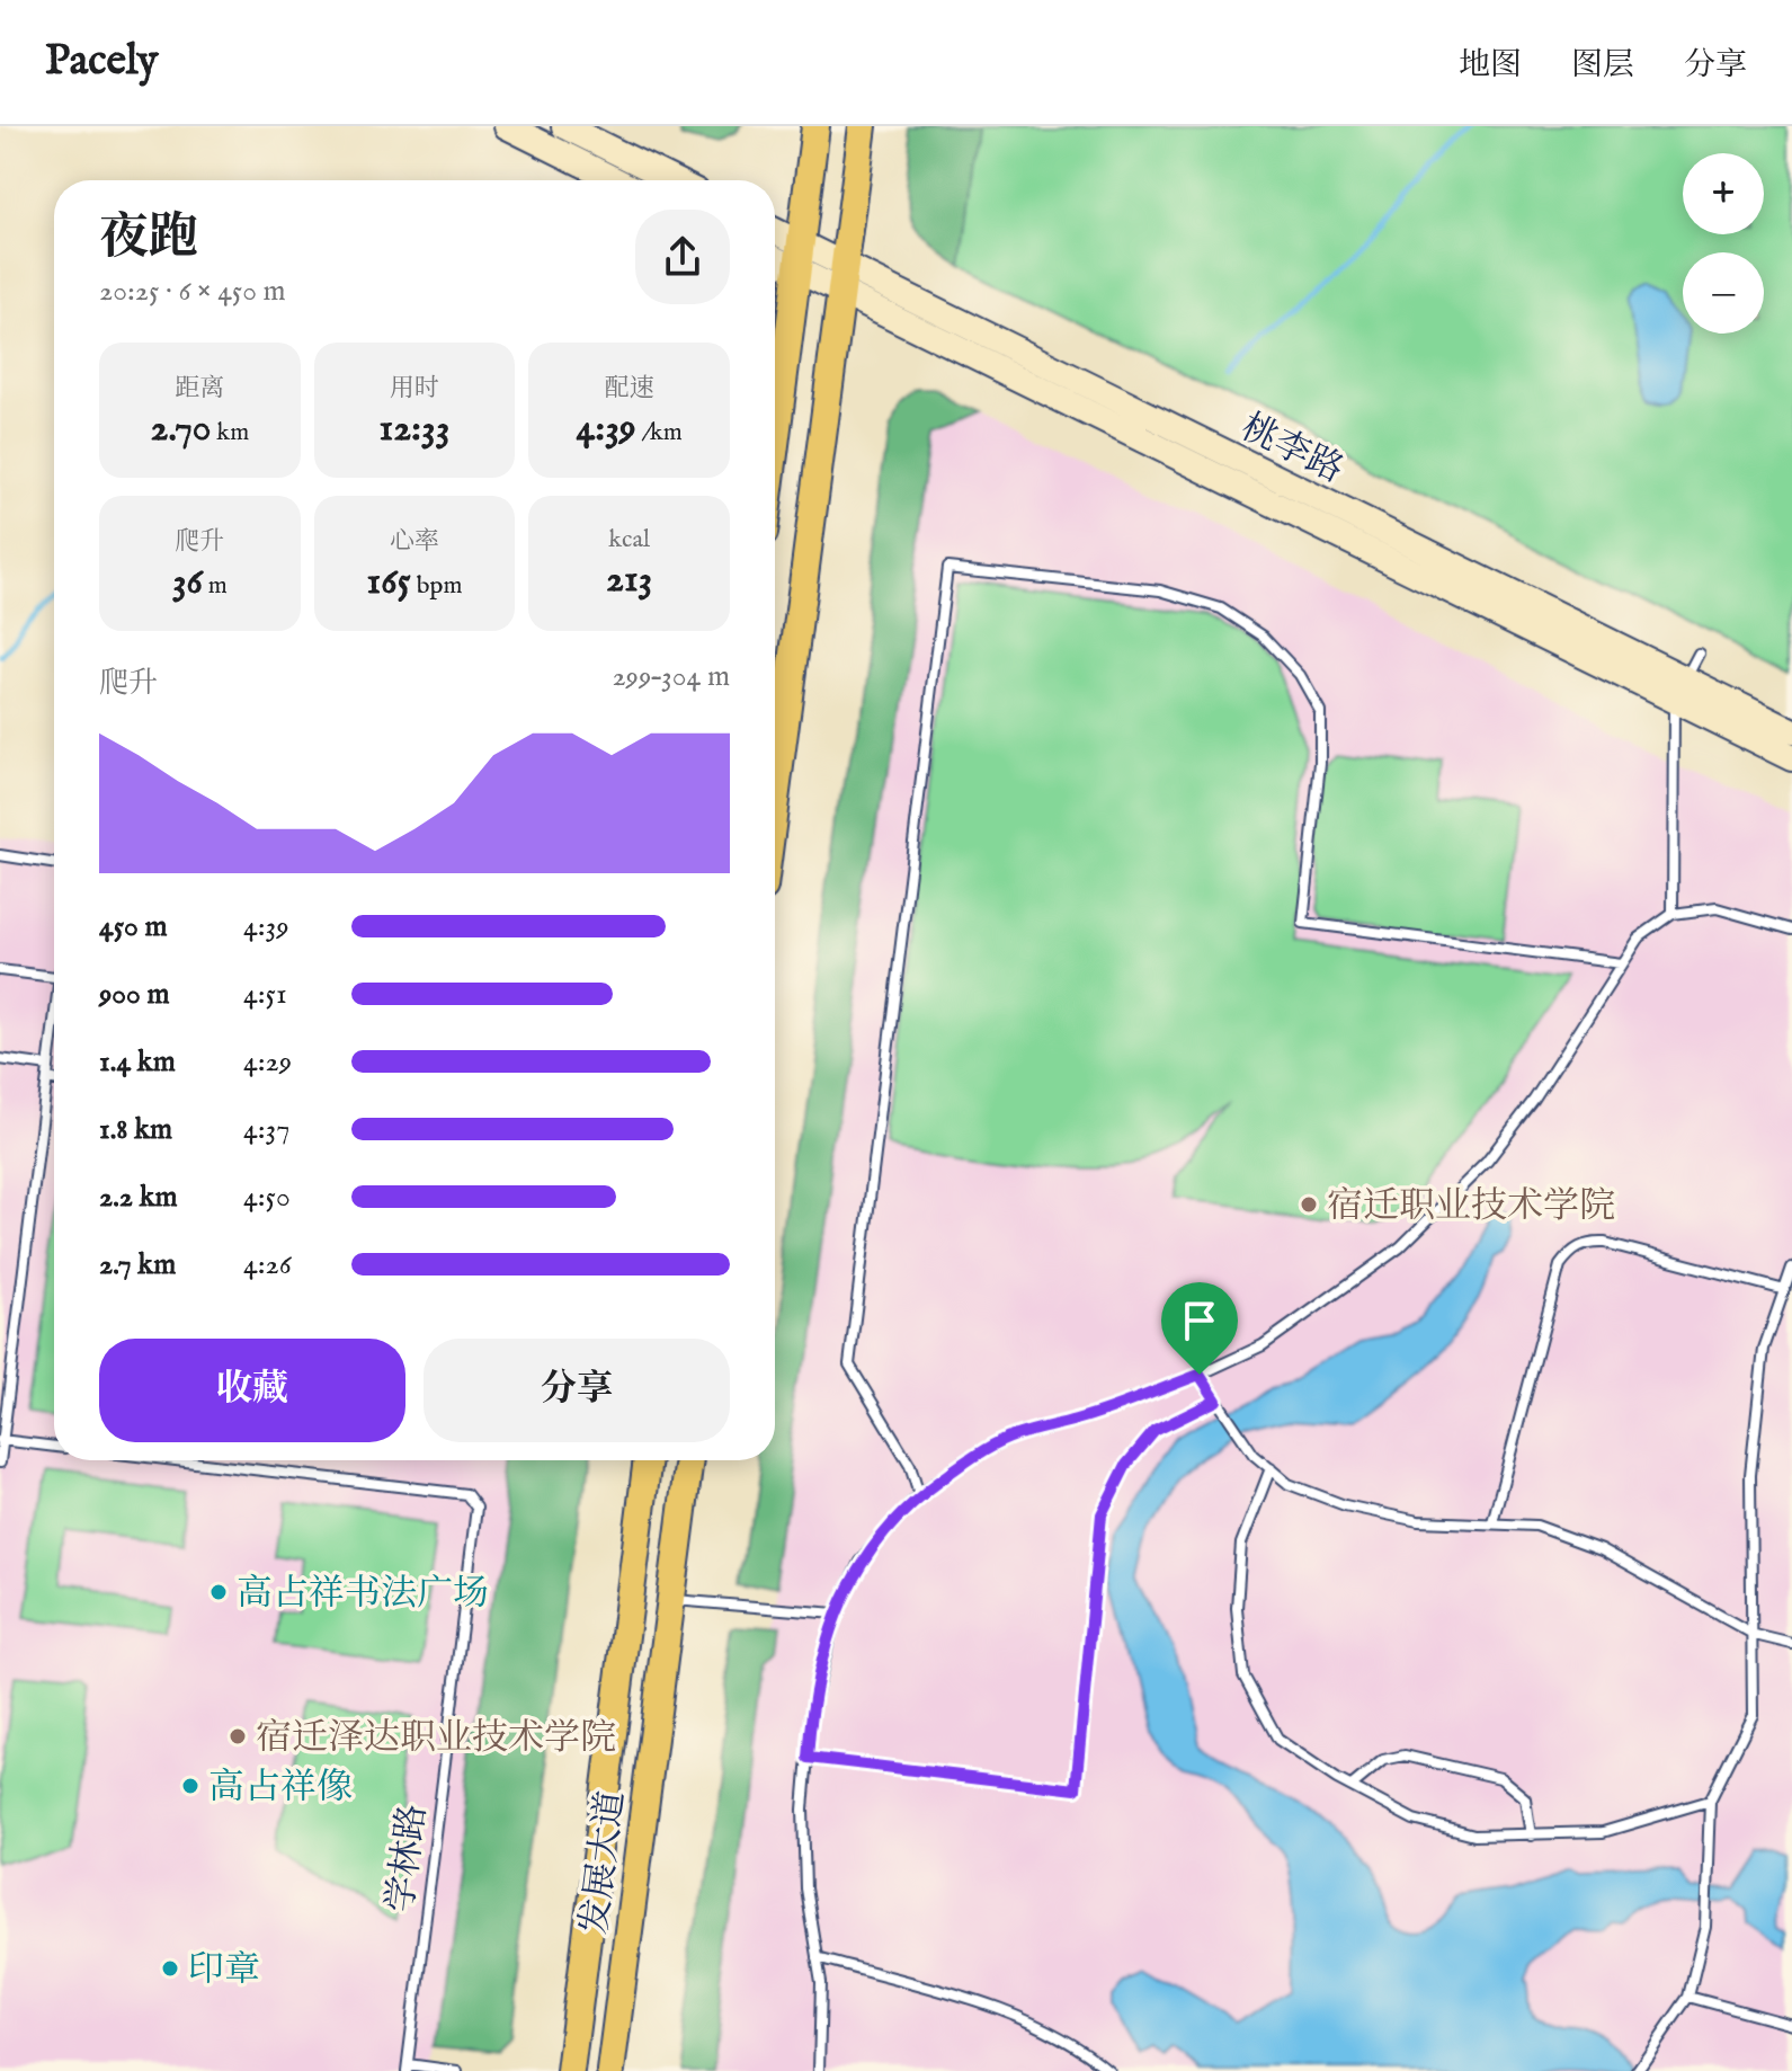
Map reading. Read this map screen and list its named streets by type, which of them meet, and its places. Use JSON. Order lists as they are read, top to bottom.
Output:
{
  "streets": {
    "main road": ["桃李路", "发展大道"],
    "lane": ["学林路"]
  },
  "places": [
    "宿迁职业技术学院",
    "高占祥书法广场",
    "宿迁泽达职业技术学院",
    "高占祥像",
    "印章"
  ],
  "page": {
    "header": "Pacely",
    "nav": ["地图", "图层", "分享"],
    "map_buttons": ["+", "−"],
    "heading": ["夜跑", "20:25 · 6 × 450 m"],
    "stats": [
      ["距离", "2.70 km"],
      ["用时", "12:33"],
      ["配速", "4:39 /km"],
      ["爬升", "36 m"],
      ["心率", "165 bpm"],
      ["kcal", "213"]
    ],
    "chart": ["爬升", "299–304 m"],
    "list": [
      {
        "name": "450 m",
        "note": "4:39"
      },
      {
        "name": "900 m",
        "note": "4:51"
      },
      {
        "name": "1.4 km",
        "note": "4:29"
      },
      {
        "name": "1.8 km",
        "note": "4:37"
      },
      {
        "name": "2.2 km",
        "note": "4:50"
      },
      {
        "name": "2.7 km",
        "note": "4:26"
      }
    ],
    "buttons": ["收藏", "分享"]
  }
}
